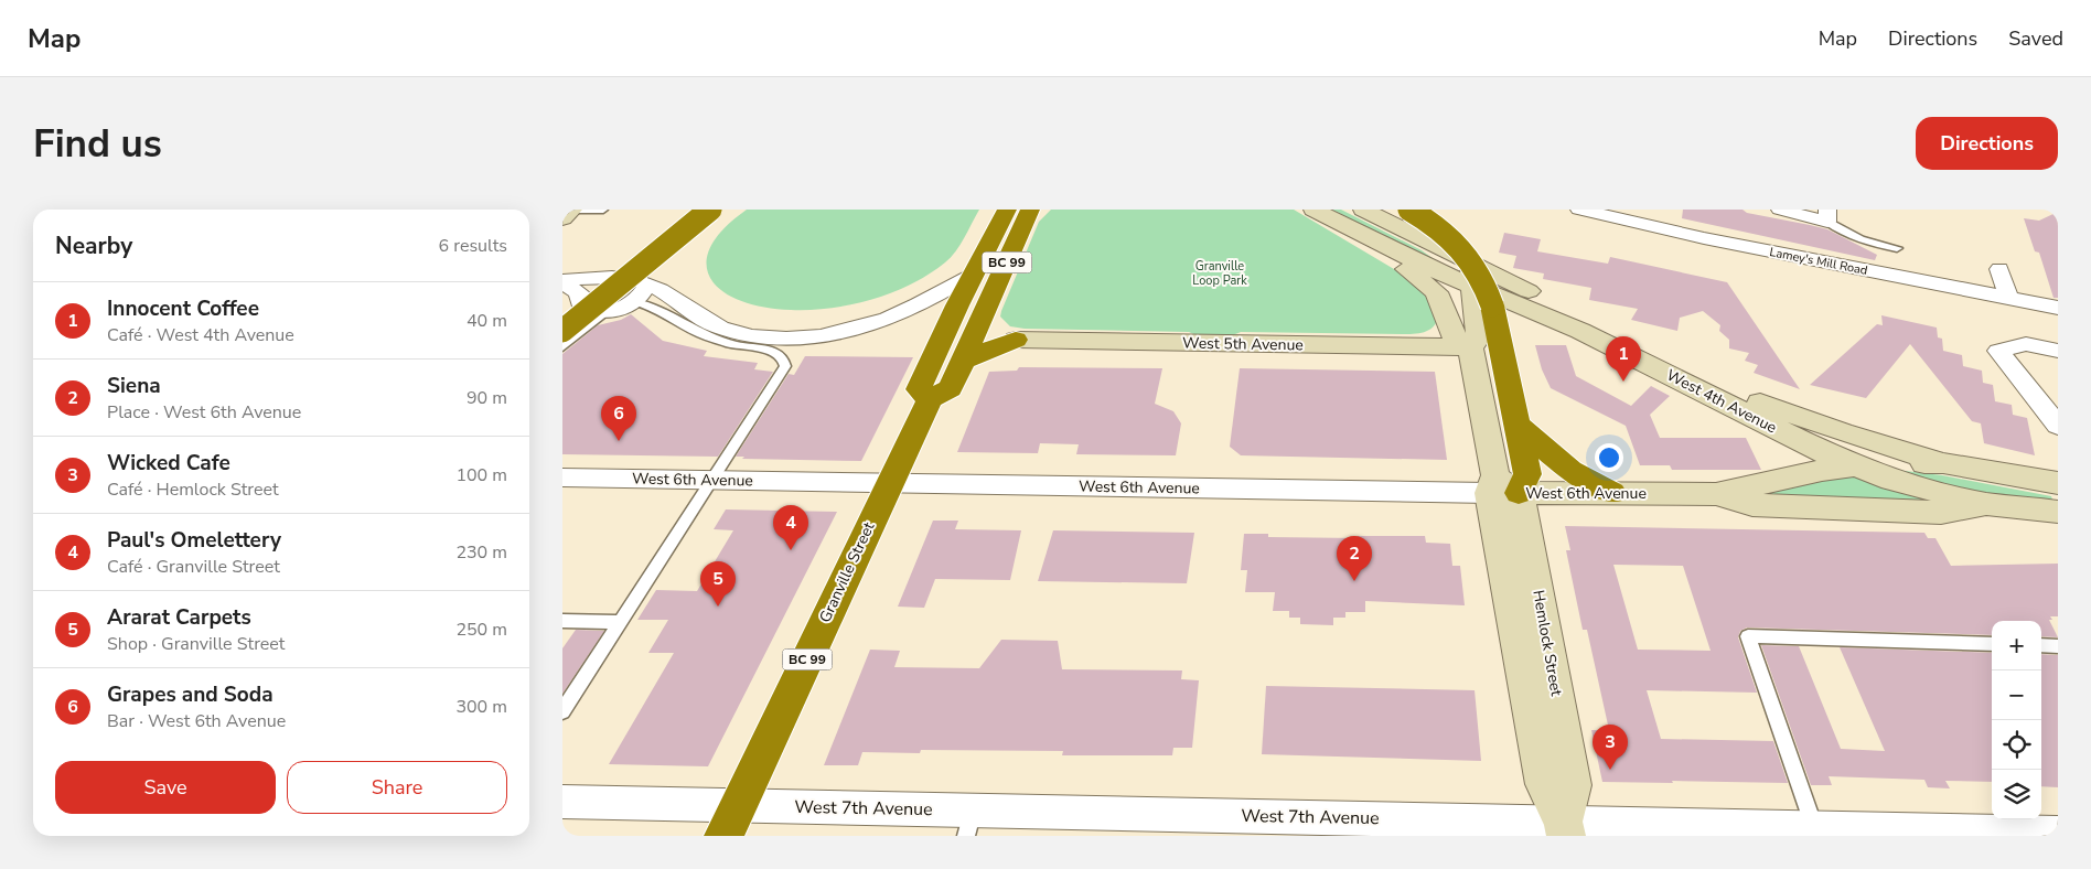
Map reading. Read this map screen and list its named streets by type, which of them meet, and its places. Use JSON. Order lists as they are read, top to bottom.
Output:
{
  "streets": {
    "highway": ["BC 99", "Granville Street"],
    "street": [
      "Lamey's Mill Road",
      "West 5th Avenue",
      "West 4th Avenue",
      "West 6th Avenue",
      "Hemlock Street",
      "West 7th Avenue"
    ]
  },
  "crossings": [
    ["BC 99", "Granville Street"],
    ["West 5th Avenue", "Hemlock Street"],
    ["West 4th Avenue", "West 6th Avenue"],
    ["West 4th Avenue", "Hemlock Street"],
    ["West 6th Avenue", "Granville Street"],
    ["West 6th Avenue", "Hemlock Street"],
    ["Granville Street", "West 7th Avenue"],
    ["Hemlock Street", "West 7th Avenue"]
  ],
  "parks": ["Granville Loop Park"],
  "page": {
    "header": "Map",
    "nav": ["Map", "Directions", "Saved"],
    "buttons": [
      "Directions",
      ["Save", "Share"]
    ],
    "title": "Find us",
    "heading": ["Nearby", "6 results"],
    "list": [
      {
        "mark": "1",
        "name": "Innocent Coffee",
        "note": "Café · West 4th Avenue",
        "value": "40 m"
      },
      {
        "mark": "2",
        "name": "Siena",
        "note": "Place · West 6th Avenue",
        "value": "90 m"
      },
      {
        "mark": "3",
        "name": "Wicked Cafe",
        "note": "Café · Hemlock Street",
        "value": "100 m"
      },
      {
        "mark": "4",
        "name": "Paul's Omelettery",
        "note": "Café · Granville Street",
        "value": "230 m"
      },
      {
        "mark": "5",
        "name": "Ararat Carpets",
        "note": "Shop · Granville Street",
        "value": "250 m"
      },
      {
        "mark": "6",
        "name": "Grapes and Soda",
        "note": "Bar · West 6th Avenue",
        "value": "300 m"
      }
    ],
    "pins": [
      "1",
      "6",
      "4",
      "2",
      "5",
      "3"
    ],
    "map_buttons": ["+", "−"]
  }
}
